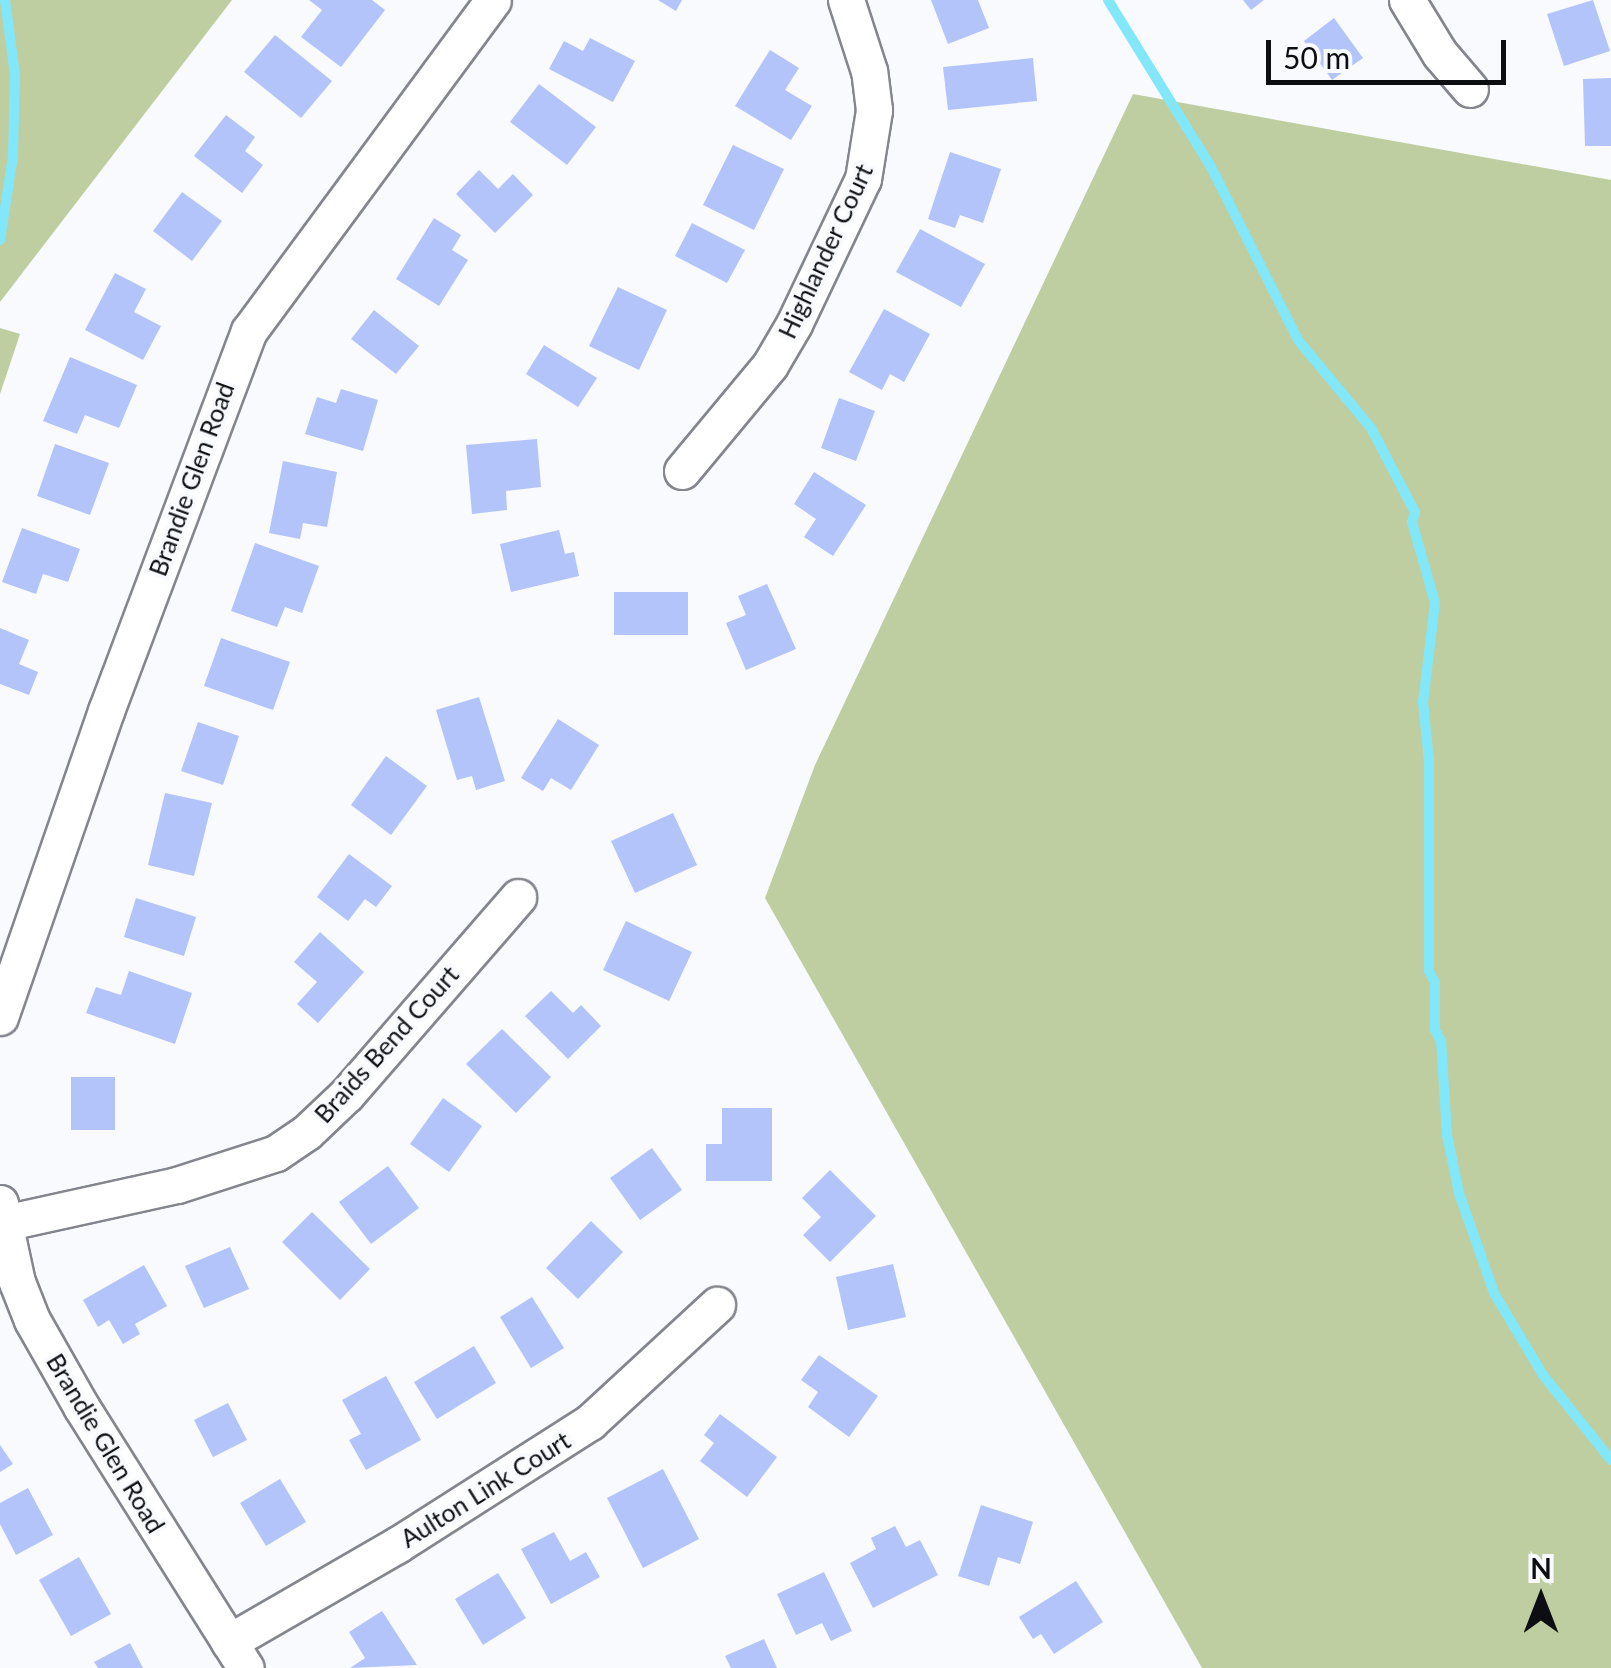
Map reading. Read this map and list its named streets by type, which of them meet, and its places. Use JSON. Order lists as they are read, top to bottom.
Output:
{
  "streets": {
    "street": [
      "Highlander Court",
      "Brandie Glen Road",
      "Braids Bend Court",
      "Aulton Link Court"
    ]
  },
  "crossings": [
    ["Brandie Glen Road", "Braids Bend Court"],
    ["Brandie Glen Road", "Aulton Link Court"]
  ],
  "scale_bar": "50 m",
  "north": "top"
}
